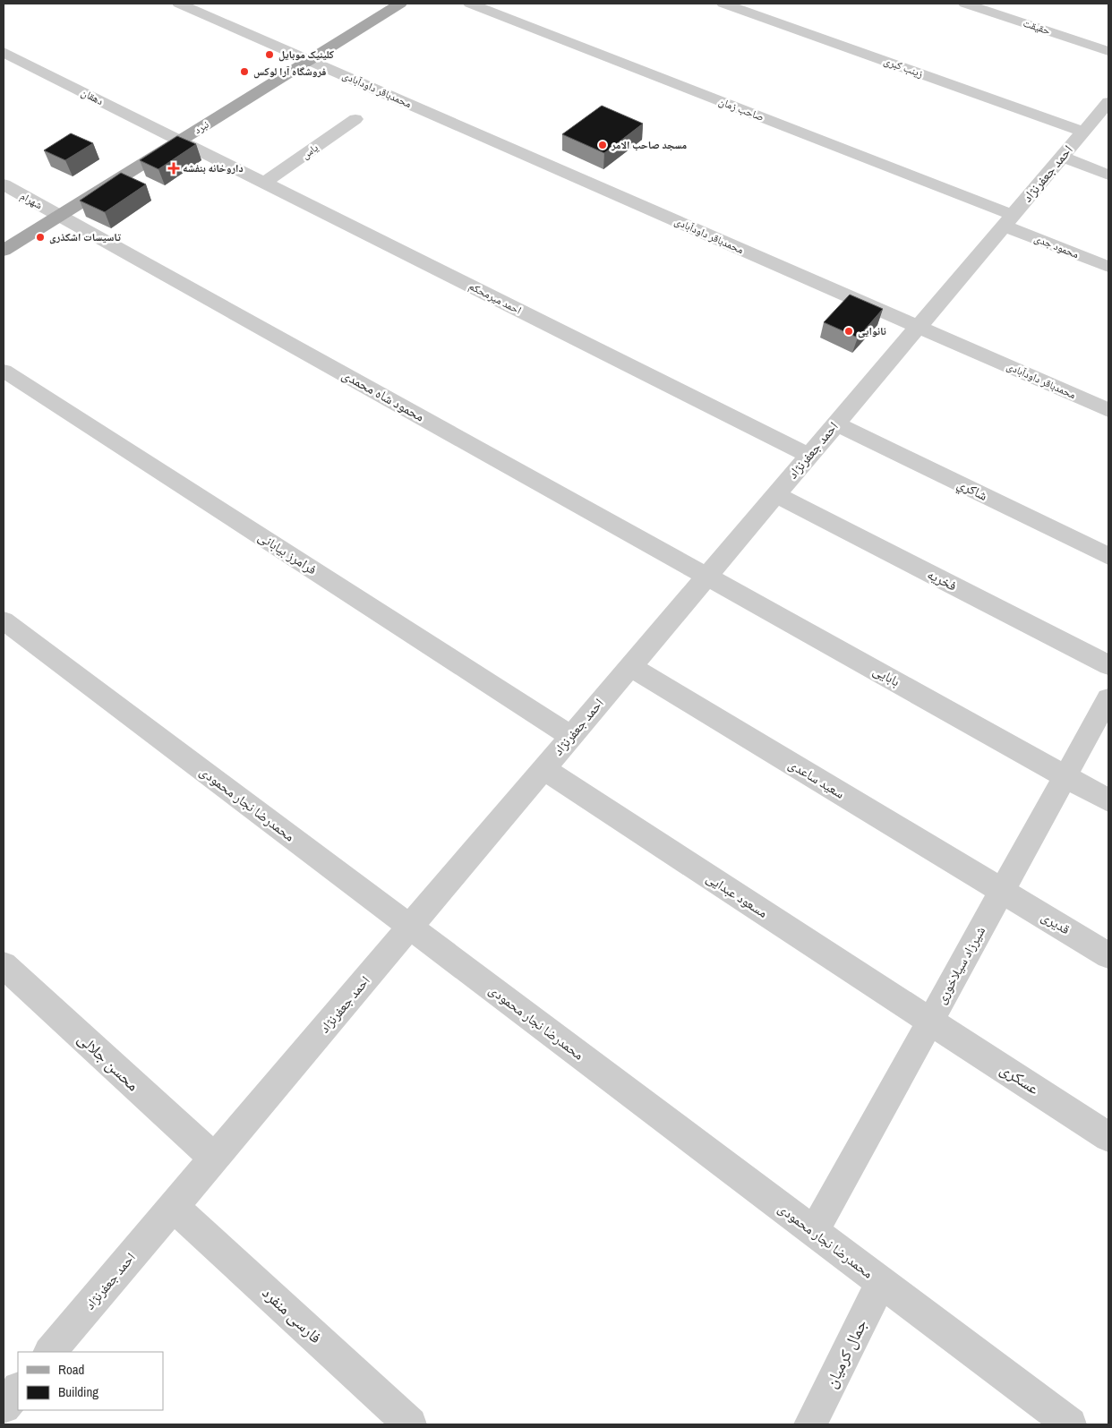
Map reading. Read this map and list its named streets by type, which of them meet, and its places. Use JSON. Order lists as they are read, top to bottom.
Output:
{
  "streets": {
    "main road": ["نبرد"],
    "street": [
      "حقیقت",
      "زینب کبری",
      "محمدباقر داودآبادی",
      "دهقان",
      "صاحب زمان",
      "یاس",
      "احمد جعفرنژاد",
      "شهرام",
      "محمود جدی",
      "احمد میرمحکم",
      "محمود شاه محمدی",
      "شاكري",
      "فرامرز بیابانی",
      "فخریه",
      "بابایی",
      "سعید ساعدی",
      "محمدرضا نجار محمودی",
      "مسعود عبدایی",
      "قدیری",
      "شیرزاد سیلاخوری",
      "محسن جلالی",
      "عسکری",
      "فارسی منفرد",
      "جمال کرمیان"
    ]
  },
  "crossings": [
    ["زینب کبری", "احمد جعفرنژاد"],
    ["محمدباقر داودآبادی", "نبرد"],
    ["محمدباقر داودآبادی", "احمد جعفرنژاد"],
    ["دهقان", "نبرد"],
    ["دهقان", "احمد میرمحکم"],
    ["صاحب زمان", "احمد جعفرنژاد"],
    ["صاحب زمان", "محمود جدی"],
    ["نبرد", "شهرام"],
    ["نبرد", "احمد میرمحکم"],
    ["نبرد", "محمود شاه محمدی"],
    ["یاس", "احمد میرمحکم"],
    ["احمد جعفرنژاد", "محمود جدی"],
    ["احمد جعفرنژاد", "احمد میرمحکم"],
    ["احمد جعفرنژاد", "محمود شاه محمدی"],
    ["احمد جعفرنژاد", "شاكري"],
    ["احمد جعفرنژاد", "فرامرز بیابانی"],
    ["احمد جعفرنژاد", "فخریه"],
    ["احمد جعفرنژاد", "بابایی"],
    ["احمد جعفرنژاد", "سعید ساعدی"],
    ["احمد جعفرنژاد", "محمدرضا نجار محمودی"],
    ["احمد جعفرنژاد", "مسعود عبدایی"],
    ["احمد جعفرنژاد", "محسن جلالی"],
    ["احمد جعفرنژاد", "فارسی منفرد"],
    ["شهرام", "محمود شاه محمدی"],
    ["محمود شاه محمدی", "بابایی"],
    ["بابایی", "شیرزاد سیلاخوری"],
    ["سعید ساعدی", "قدیری"],
    ["سعید ساعدی", "شیرزاد سیلاخوری"],
    ["محمدرضا نجار محمودی", "شیرزاد سیلاخوری"],
    ["محمدرضا نجار محمودی", "جمال کرمیان"],
    ["مسعود عبدایی", "شیرزاد سیلاخوری"],
    ["مسعود عبدایی", "عسکری"],
    ["قدیری", "شیرزاد سیلاخوری"],
    ["شیرزاد سیلاخوری", "عسکری"]
  ],
  "places": {
    "other": [
      "کلینیک موبایل",
      "فروشگاه آرا لوکس",
      "مسجد صاحب الامر",
      "تاسیسات اشکذری",
      "نانوایی"
    ],
    "health": ["داروخانه بنفشه"]
  },
  "legend": ["Road", "Building"]
}
